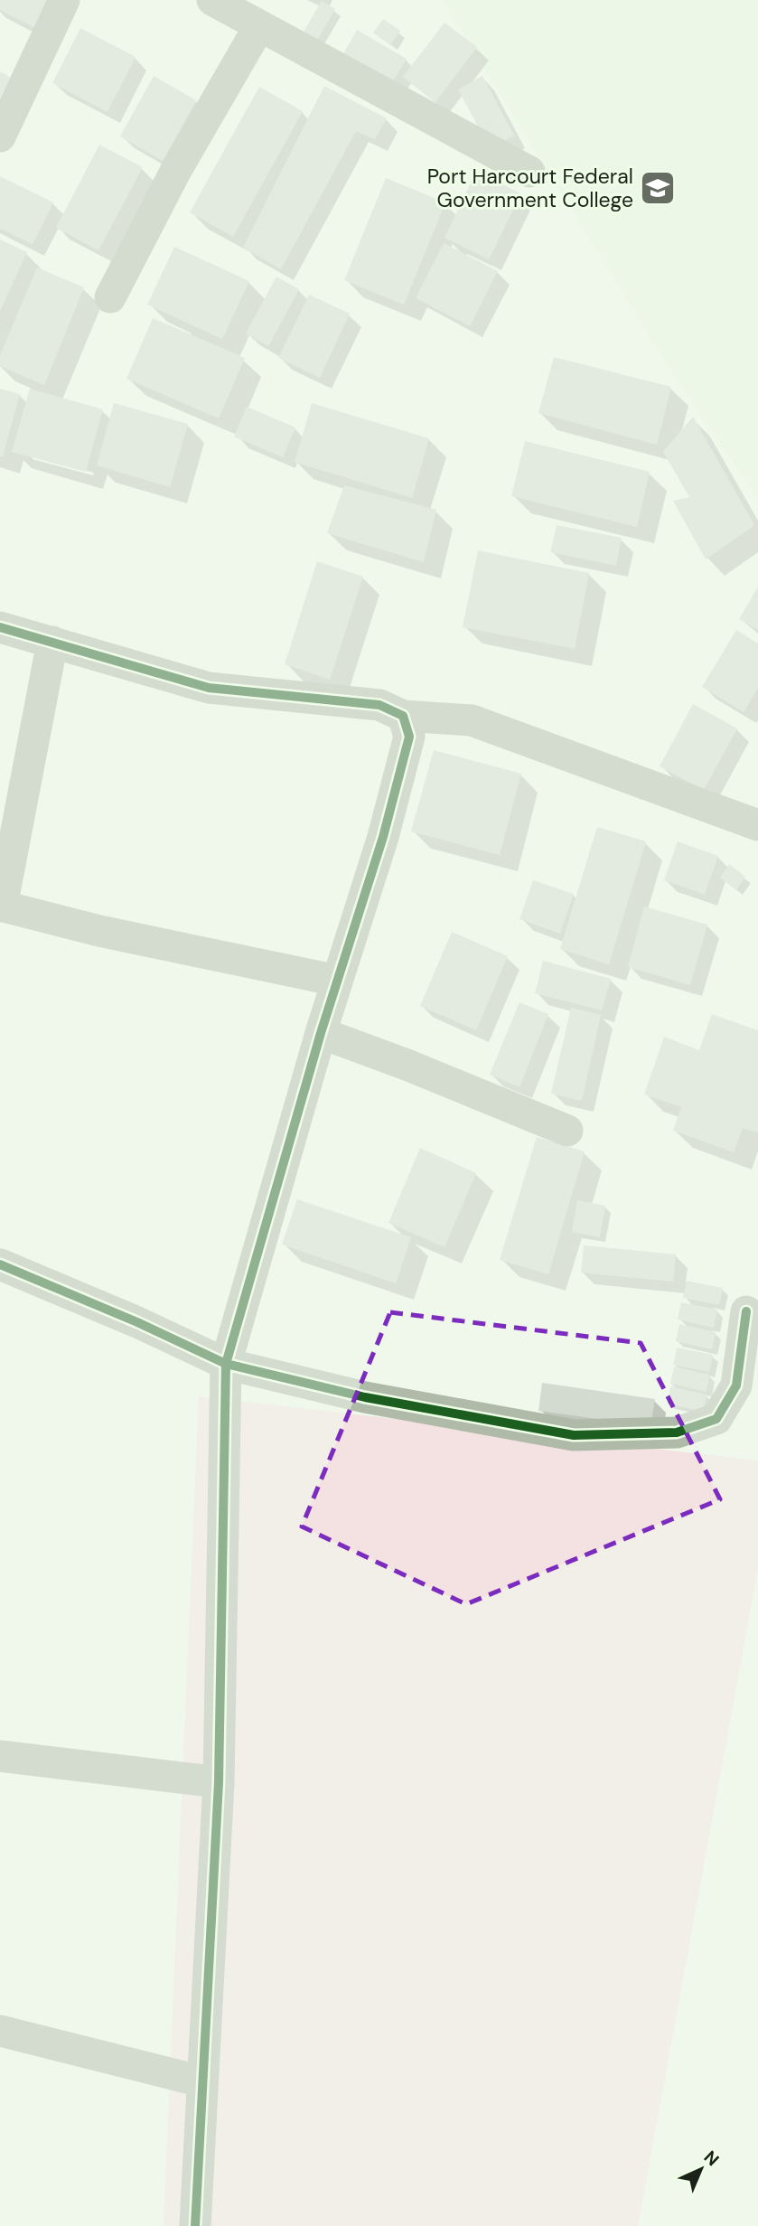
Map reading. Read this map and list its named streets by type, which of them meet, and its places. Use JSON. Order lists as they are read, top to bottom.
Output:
{
  "places": {
    "school or university": ["Port Harcourt Federal Government College"]
  },
  "north": "top right"
}
